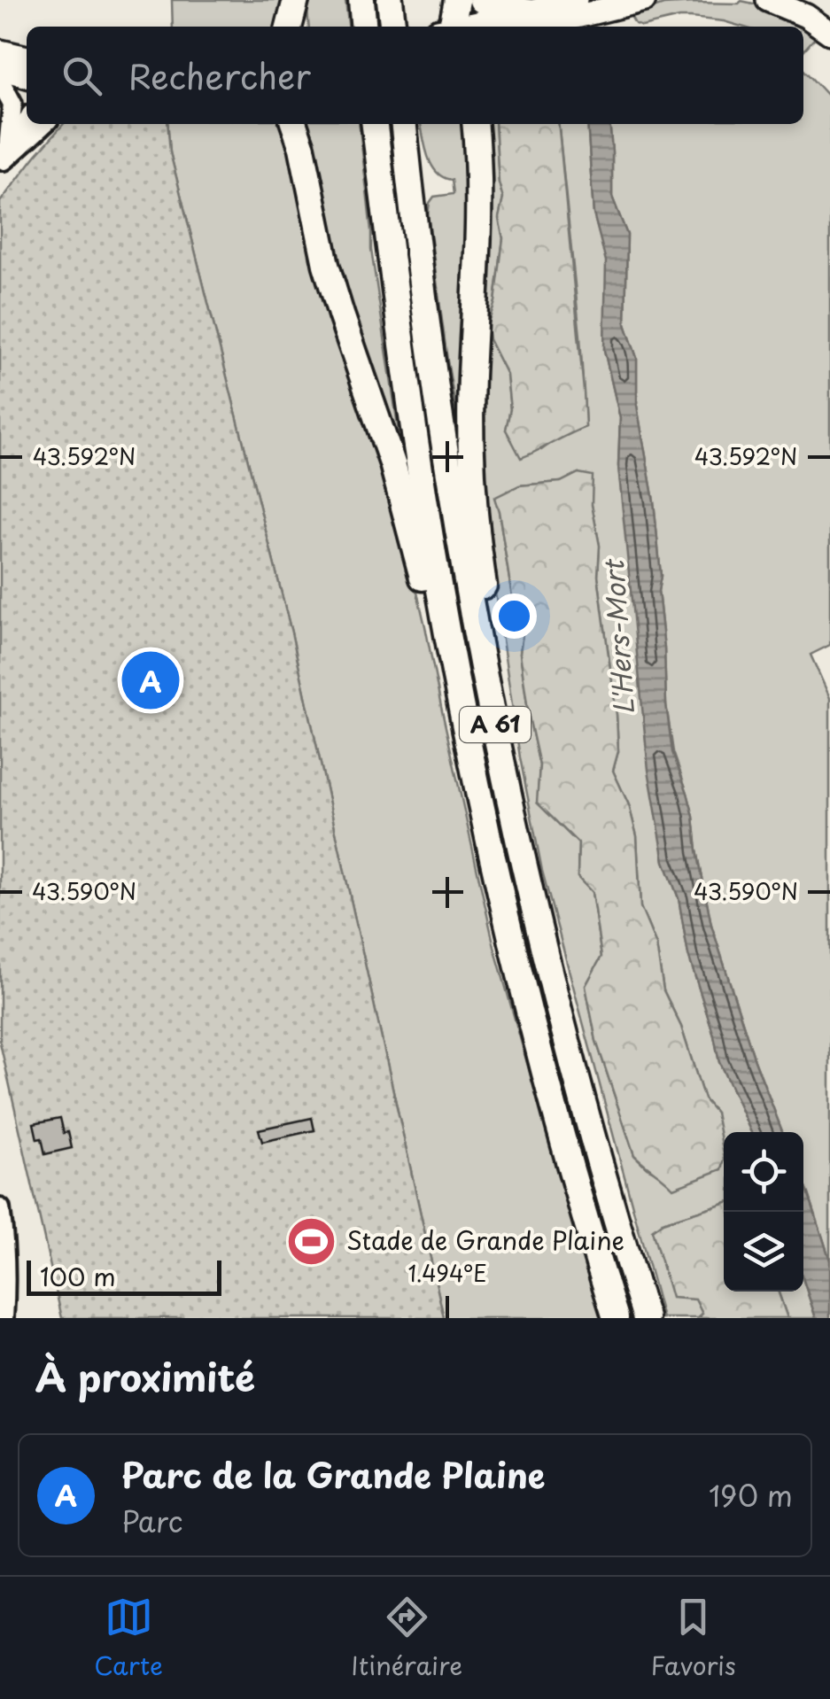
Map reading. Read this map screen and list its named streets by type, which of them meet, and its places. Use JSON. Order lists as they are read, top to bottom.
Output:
{
  "streets": {
    "highway": ["A 61"]
  },
  "water": ["L'Hers-Mort"],
  "places": {
    "sports": ["Stade de Grande Plaine"]
  },
  "scale_bar": "100 m",
  "page": {
    "search": "Rechercher",
    "pins": "A",
    "scale": "100 m",
    "heading": "À proximité",
    "list": [
      {
        "mark": "A",
        "name": "Parc de la Grande Plaine",
        "note": "Parc",
        "value": "190 m"
      }
    ],
    "nav": ["Carte", "Itinéraire", "Favoris"]
  },
  "coordinates": ["43.592°N", "43.590°N", "1.494°E"]
}
